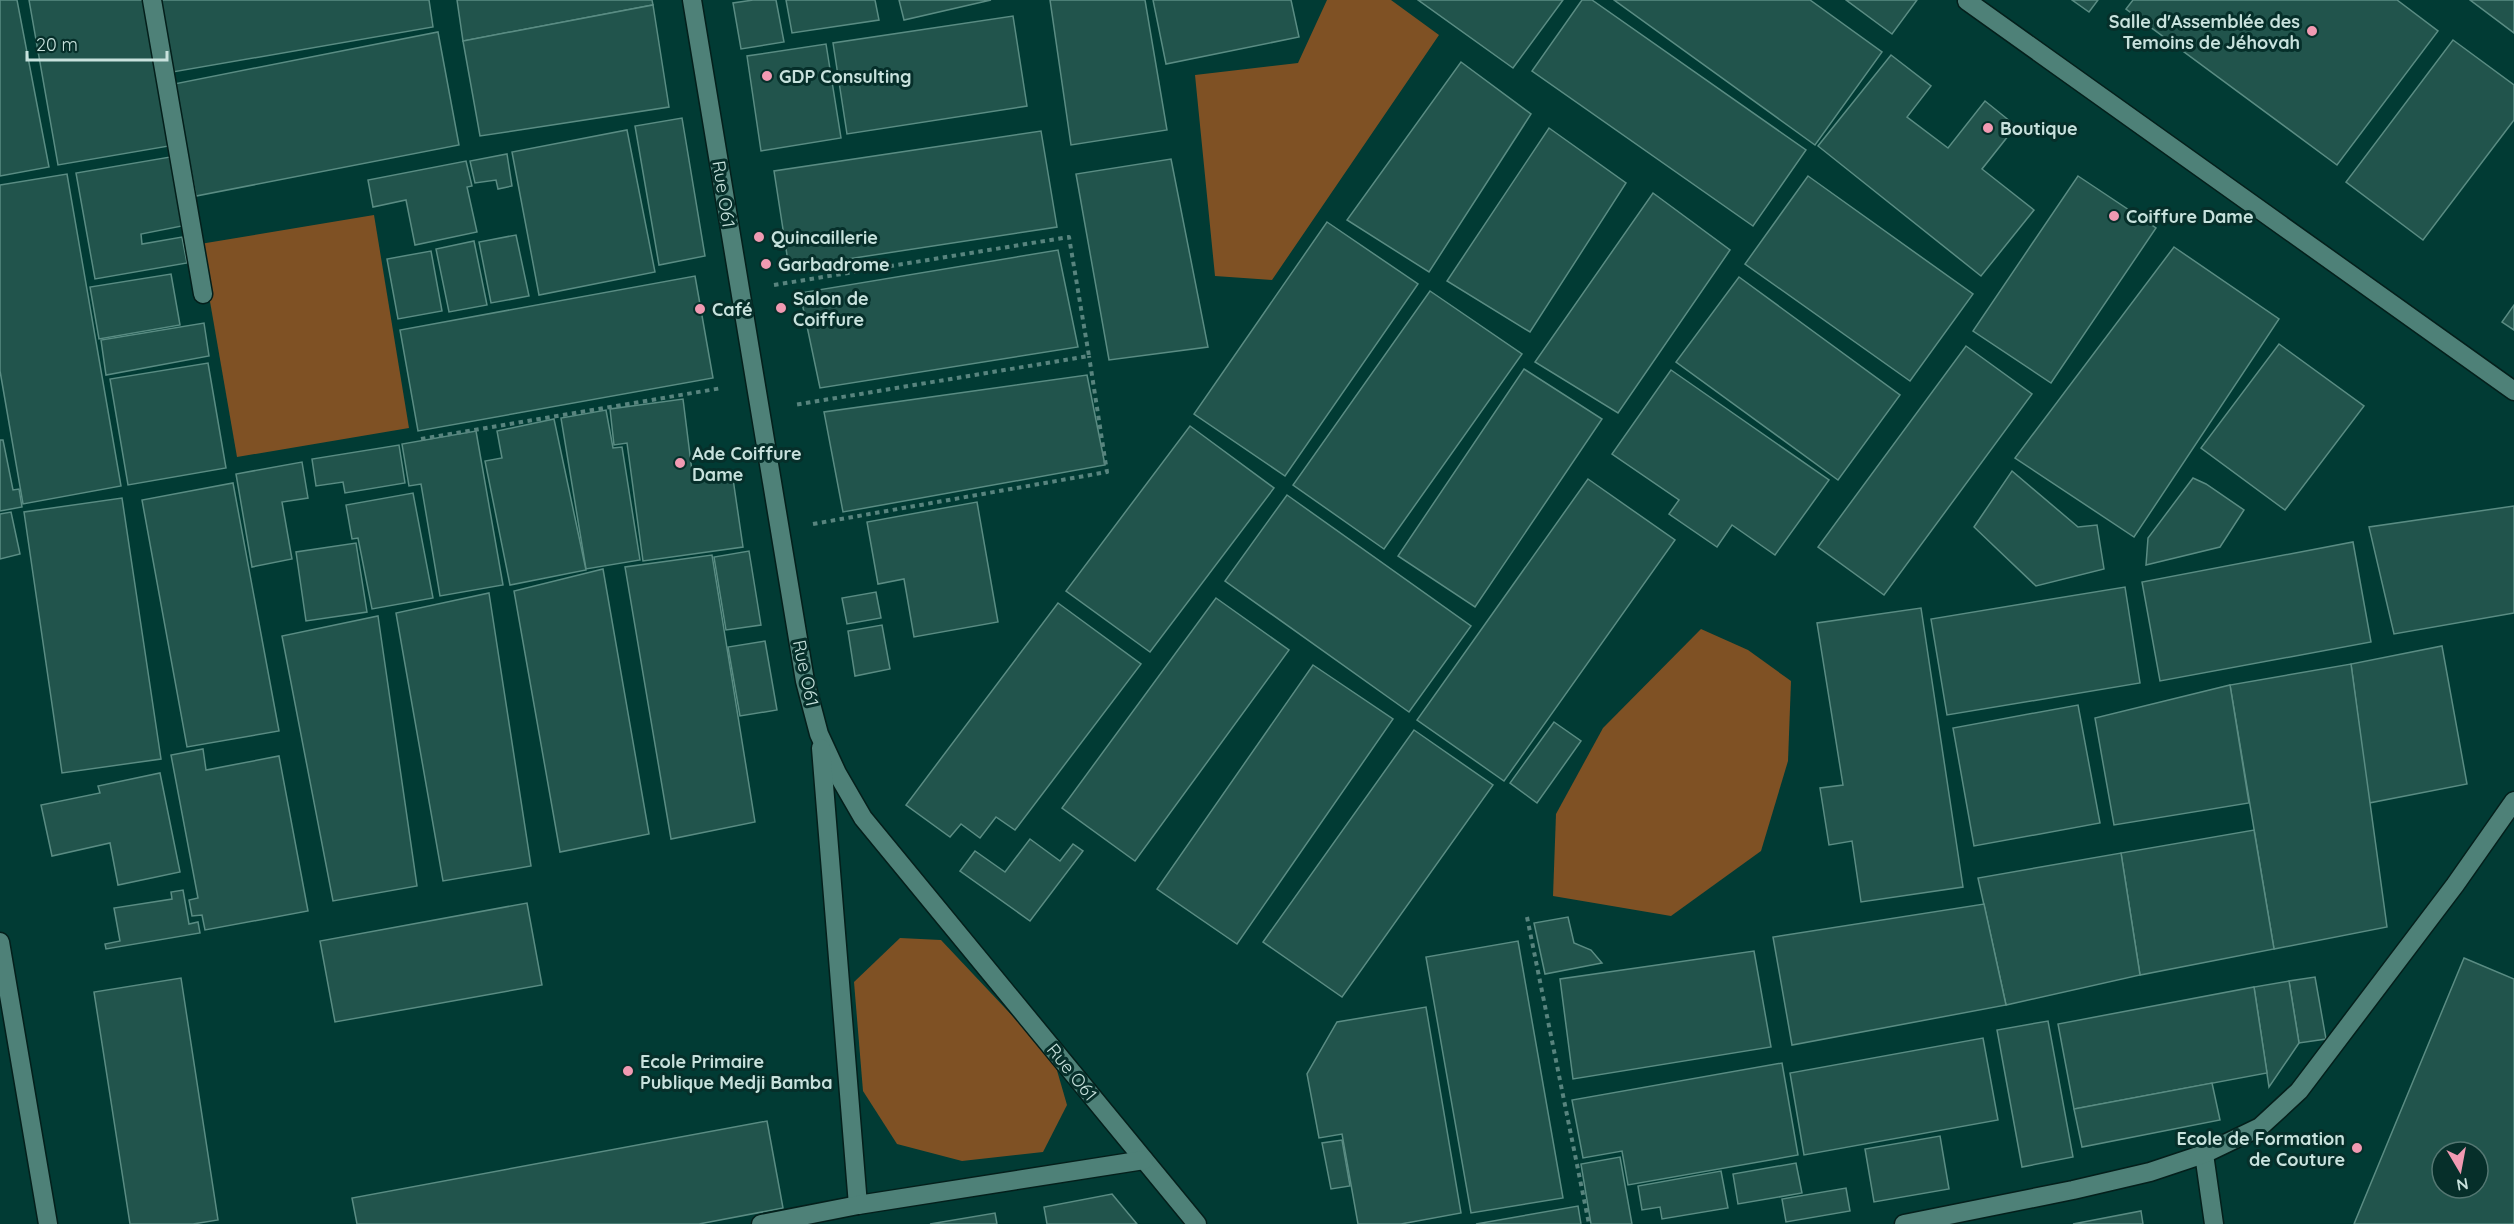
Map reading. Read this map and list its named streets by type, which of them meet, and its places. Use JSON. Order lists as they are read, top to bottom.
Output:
{
  "streets": {
    "street": ["Rue O61"]
  },
  "places": [
    "Salle d'Assemblée des Temoins de Jéhovah",
    "GDP Consulting",
    "Boutique",
    "Coiffure Dame",
    "Quincaillerie",
    "Garbadrome",
    "Salon de Coiffure",
    "Café",
    "Ade Coiffure Dame",
    "Ecole Primaire Publique Medji Bamba",
    "Ecole de Formation de Couture"
  ],
  "scale_bar": "20 m",
  "north": "bottom"
}
